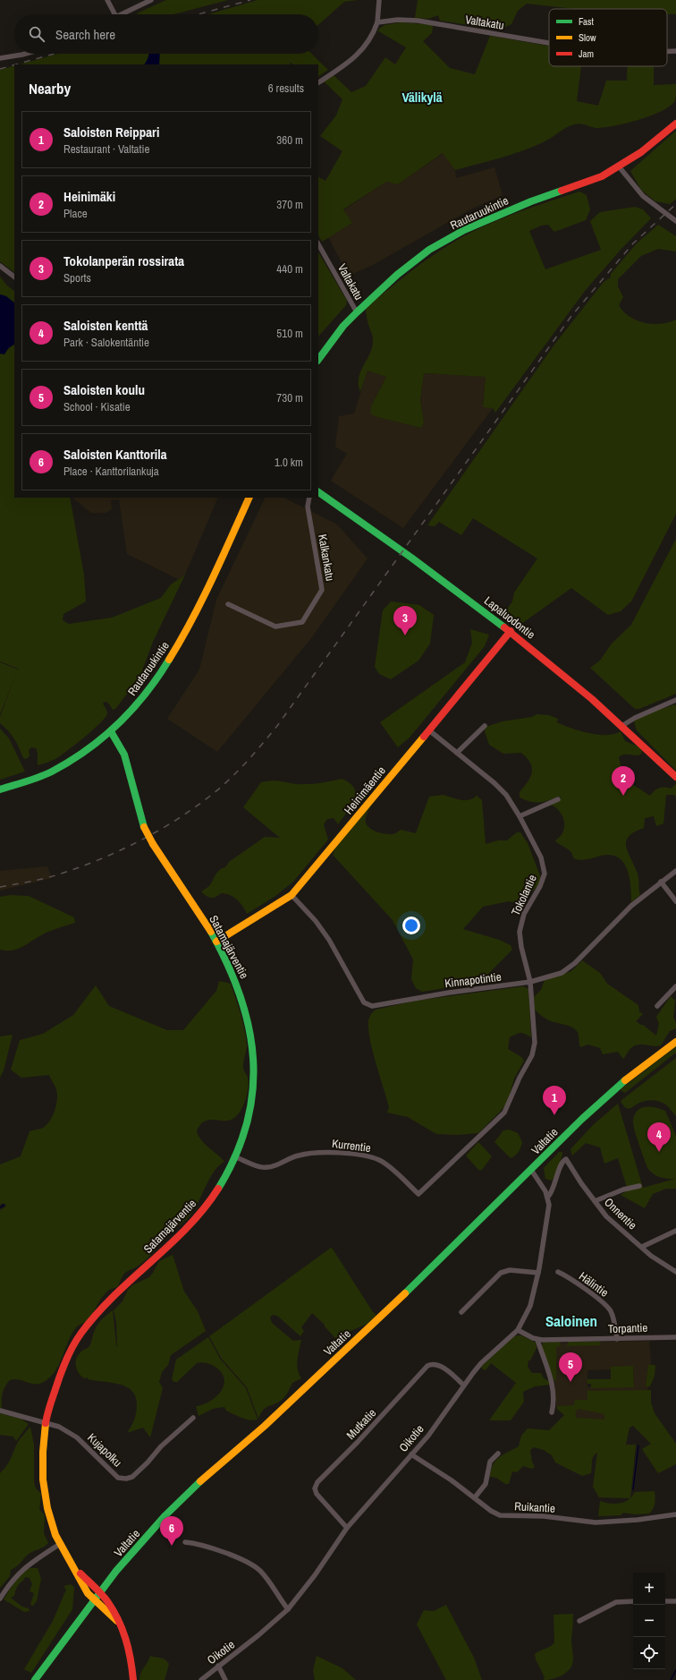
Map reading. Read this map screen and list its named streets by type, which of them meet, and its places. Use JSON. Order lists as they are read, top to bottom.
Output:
{
  "streets": {
    "main road": [
      "Rautaruukintie",
      "Lapaluodontie",
      "Heinimäentie",
      "Satamajärventie",
      "Valtatie"
    ],
    "street": [
      "Valtakatu",
      "Kalkankatu",
      "Tokolantie",
      "Kinnapotintie",
      "Kurrentie",
      "Onnentie",
      "Hälintie",
      "Torpantie",
      "Mutkatie",
      "Oikotie",
      "Kujapolku",
      "Ruikantie"
    ]
  },
  "crossings": [
    ["Valtakatu", "Rautaruukintie"],
    ["Rautaruukintie", "Satamajärventie"],
    ["Lapaluodontie", "Heinimäentie"],
    ["Heinimäentie", "Tokolantie"],
    ["Heinimäentie", "Satamajärventie"],
    ["Heinimäentie", "Kinnapotintie"],
    ["Tokolantie", "Kinnapotintie"],
    ["Tokolantie", "Kurrentie"],
    ["Satamajärventie", "Valtatie"],
    ["Satamajärventie", "Kurrentie"],
    ["Satamajärventie", "Kujapolku"],
    ["Onnentie", "Oikotie"],
    ["Hälintie", "Torpantie"],
    ["Torpantie", "Oikotie"],
    ["Mutkatie", "Oikotie"],
    ["Oikotie", "Ruikantie"]
  ],
  "districts": ["Välikylä", "Saloinen"],
  "legend": ["Fast", "Slow", "Jam"],
  "page": {
    "search": "Search here",
    "heading": ["Nearby", "6 results"],
    "list": [
      {
        "mark": "1",
        "name": "Saloisten Reippari",
        "note": "Restaurant · Valtatie",
        "value": "360 m"
      },
      {
        "mark": "2",
        "name": "Heinimäki",
        "note": "Place",
        "value": "370 m"
      },
      {
        "mark": "3",
        "name": "Tokolanperän rossirata",
        "note": "Sports",
        "value": "440 m"
      },
      {
        "mark": "4",
        "name": "Saloisten kenttä",
        "note": "Park · Salokentäntie",
        "value": "510 m"
      },
      {
        "mark": "5",
        "name": "Saloisten koulu",
        "note": "School · Kisatie",
        "value": "730 m"
      },
      {
        "mark": "6",
        "name": "Saloisten Kanttorila",
        "note": "Place · Kanttorilankuja",
        "value": "1.0 km"
      }
    ],
    "pins": [
      "3",
      "2",
      "1",
      "4",
      "5",
      "6"
    ],
    "map_buttons": ["+", "−"]
  }
}
